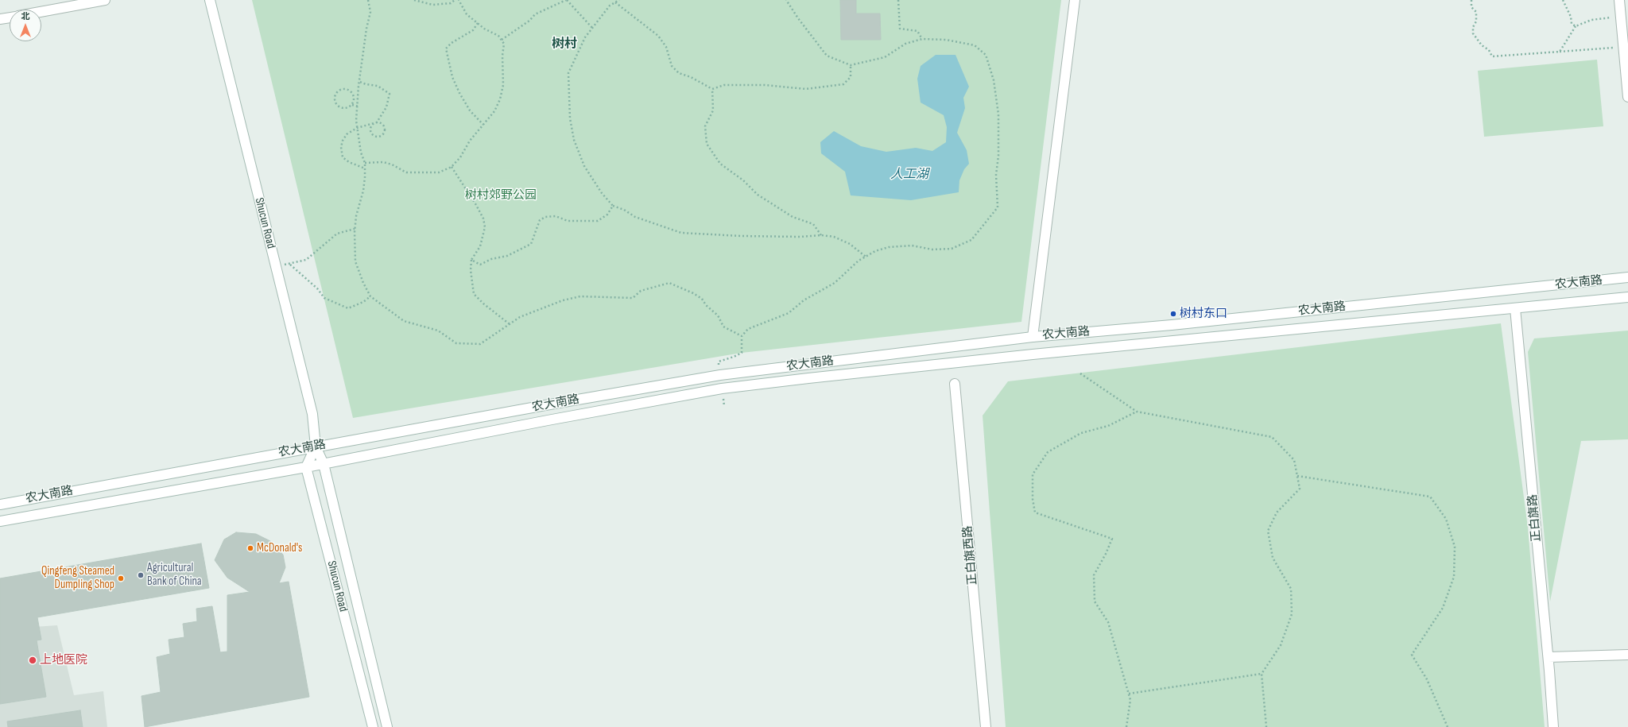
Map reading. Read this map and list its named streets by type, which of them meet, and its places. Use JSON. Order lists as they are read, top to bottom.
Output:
{
  "streets": {
    "main road": [
      "Shucun Road",
      "农大南路",
      "正白旗路",
      "正白旗西路"
    ]
  },
  "crossings": [
    ["Shucun Road", "农大南路"],
    ["农大南路", "正白旗路"]
  ],
  "districts": ["树村"],
  "water": ["人工湖"],
  "parks": ["树村郊野公园"],
  "places": [
    "树村东口",
    "McDonald's",
    "Agricultural Bank of China",
    "Qingfeng Steamed Dumpling Shop",
    "上地医院"
  ],
  "north": "top"
}
